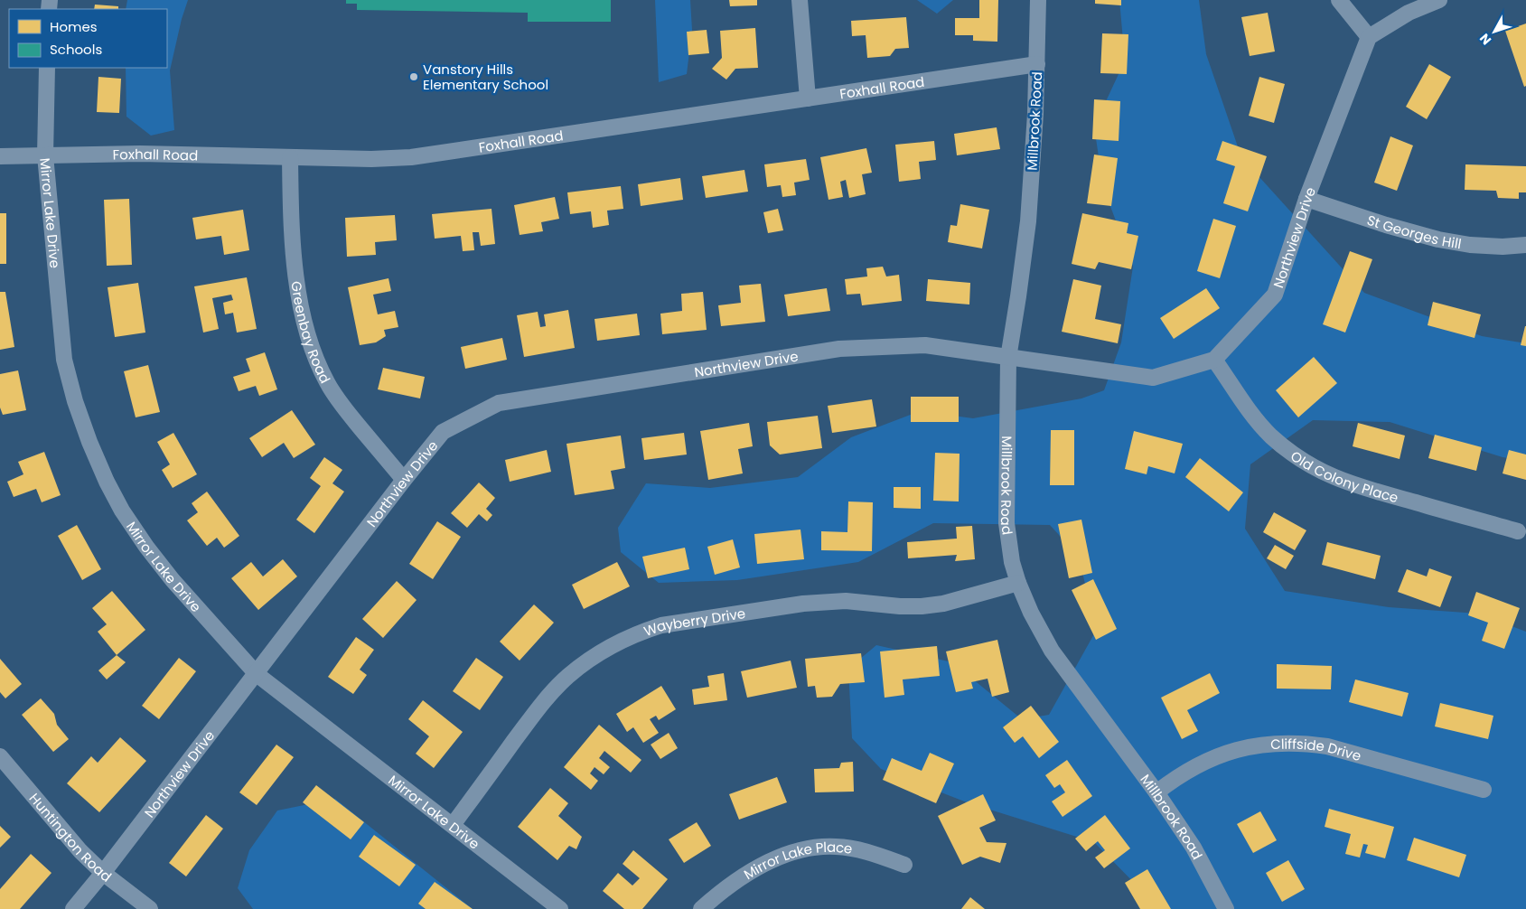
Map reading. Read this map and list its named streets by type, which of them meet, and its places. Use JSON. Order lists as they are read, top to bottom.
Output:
{
  "streets": {
    "street": [
      "Foxhall Road",
      "Millbrook Road",
      "Mirror Lake Drive",
      "St Georges Hill",
      "Northview Drive",
      "Greenbay Road",
      "Old Colony Place",
      "Wayberry Drive",
      "Cliffside Drive",
      "Huntington Road",
      "Mirror Lake Place"
    ]
  },
  "crossings": [
    ["Foxhall Road", "Millbrook Road"],
    ["Foxhall Road", "Mirror Lake Drive"],
    ["Foxhall Road", "Greenbay Road"],
    ["Millbrook Road", "Northview Drive"],
    ["Millbrook Road", "Wayberry Drive"],
    ["Millbrook Road", "Cliffside Drive"],
    ["Mirror Lake Drive", "Northview Drive"],
    ["Mirror Lake Drive", "Wayberry Drive"],
    ["St Georges Hill", "Northview Drive"],
    ["Northview Drive", "Greenbay Road"],
    ["Northview Drive", "Old Colony Place"],
    ["Northview Drive", "Huntington Road"]
  ],
  "places": ["Vanstory Hills Elementary School"],
  "legend": ["Homes", "Schools"],
  "north": "bottom left"
}
